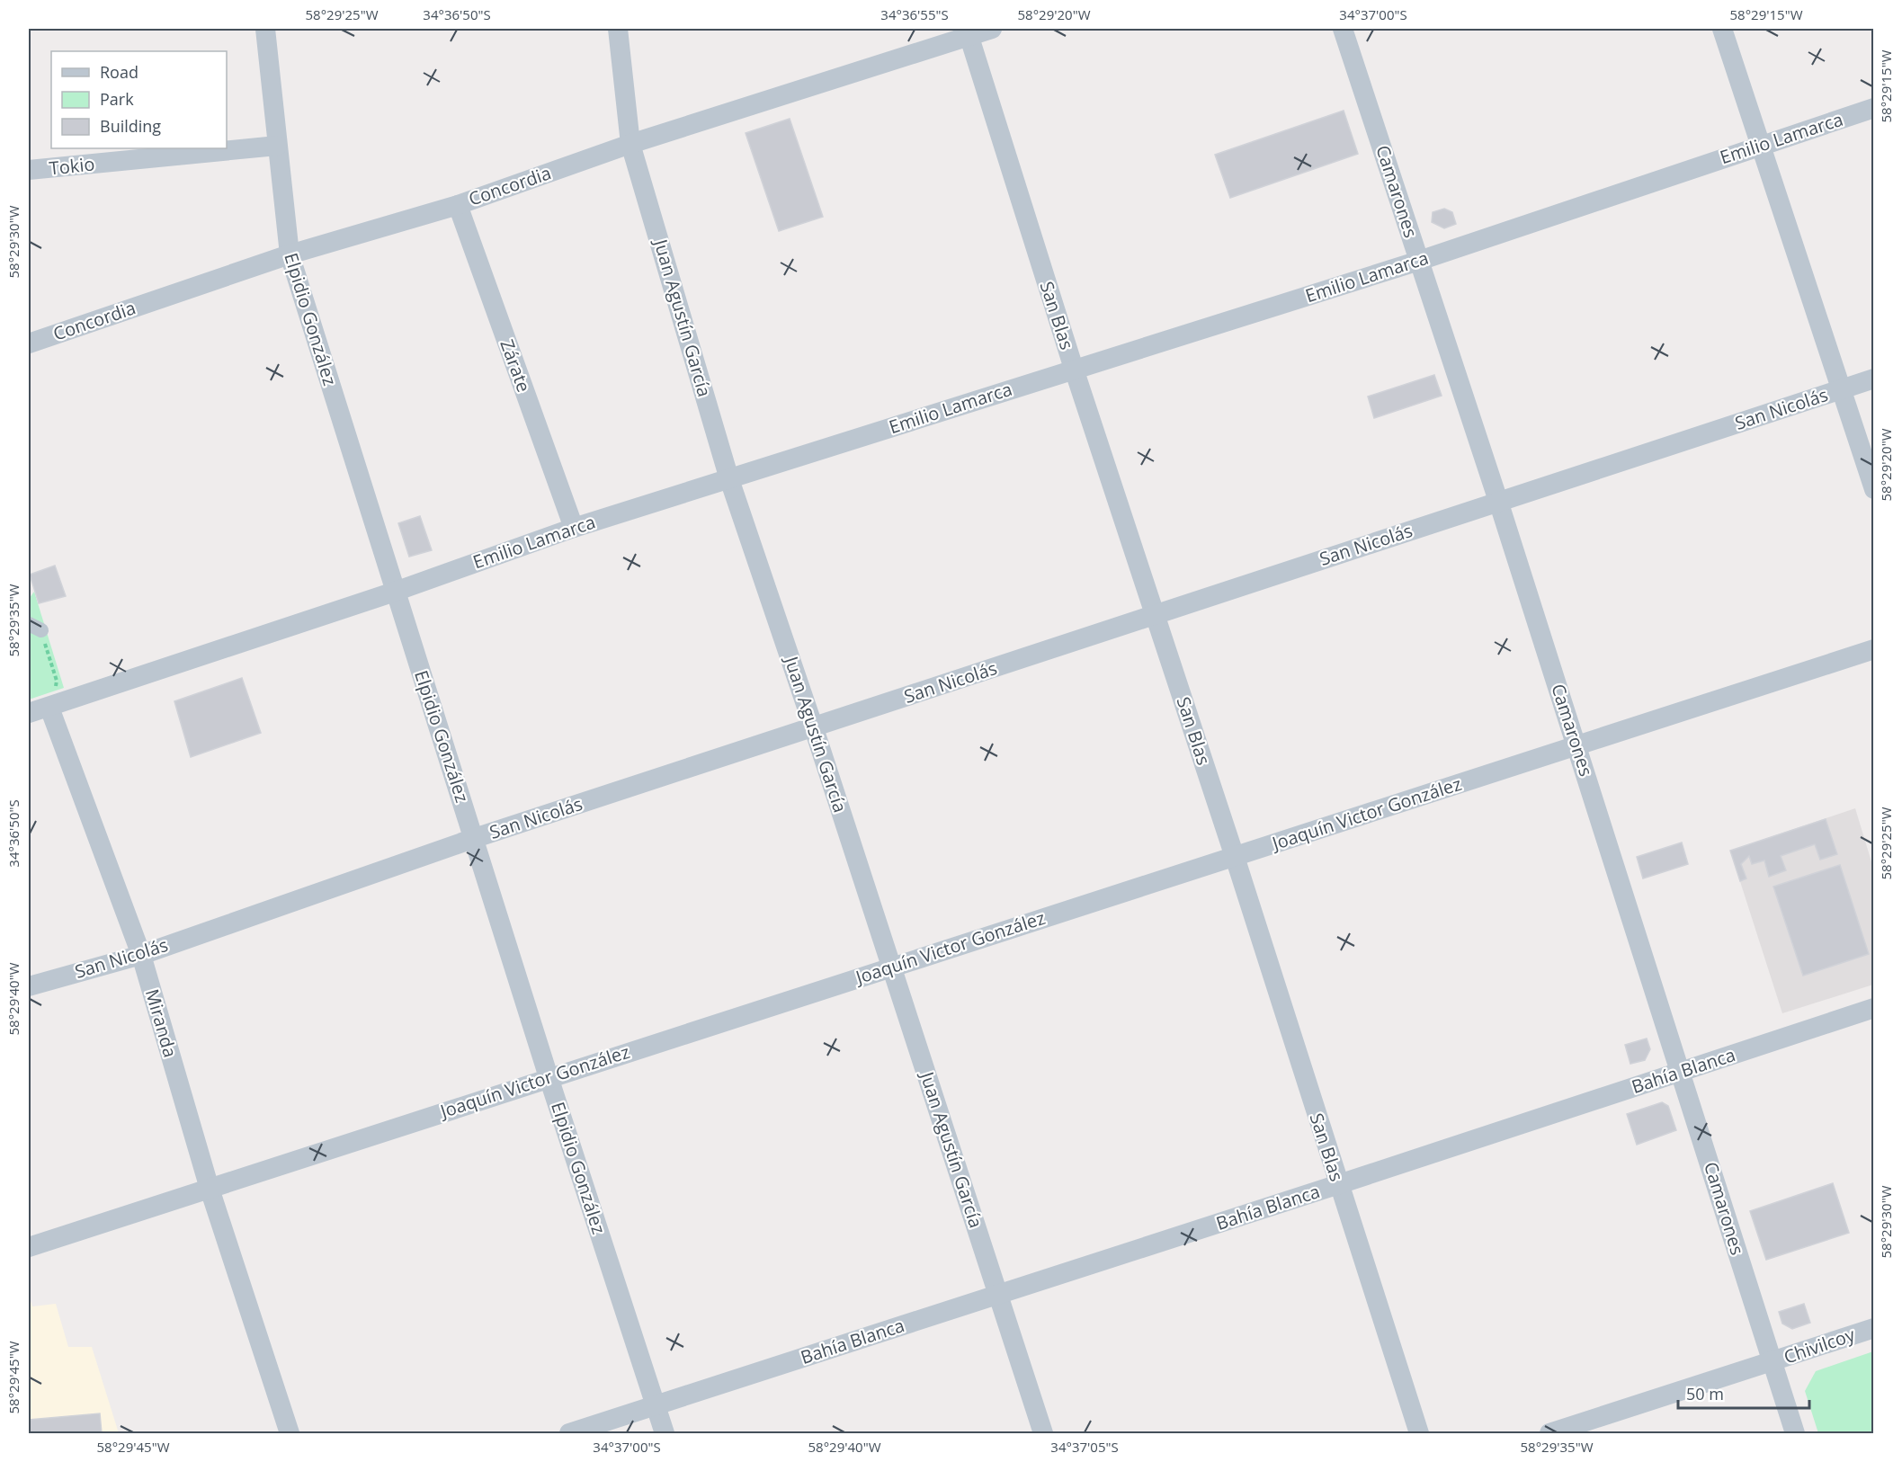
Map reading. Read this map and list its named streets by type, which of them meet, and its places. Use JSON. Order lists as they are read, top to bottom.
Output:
{
  "streets": {
    "street": [
      "Emilio Lamarca",
      "Tokio",
      "Concordia",
      "Camarones",
      "San Blas",
      "Juan Agustín García",
      "Elpidio González",
      "Zárate",
      "San Nicolás",
      "Joaquín Victor González",
      "Miranda",
      "Bahía Blanca",
      "Chivilcoy"
    ]
  },
  "crossings": [
    ["Emilio Lamarca", "Camarones"],
    ["Emilio Lamarca", "San Blas"],
    ["Emilio Lamarca", "Juan Agustín García"],
    ["Emilio Lamarca", "Elpidio González"],
    ["Emilio Lamarca", "Zárate"],
    ["Emilio Lamarca", "Miranda"],
    ["Tokio", "Elpidio González"],
    ["Concordia", "San Blas"],
    ["Concordia", "Juan Agustín García"],
    ["Concordia", "Elpidio González"],
    ["Concordia", "Zárate"],
    ["Camarones", "San Nicolás"],
    ["Camarones", "Joaquín Victor González"],
    ["Camarones", "Bahía Blanca"],
    ["Camarones", "Chivilcoy"],
    ["San Blas", "San Nicolás"],
    ["San Blas", "Joaquín Victor González"],
    ["San Blas", "Bahía Blanca"],
    ["Juan Agustín García", "San Nicolás"],
    ["Juan Agustín García", "Joaquín Victor González"],
    ["Juan Agustín García", "Bahía Blanca"],
    ["Elpidio González", "San Nicolás"],
    ["Elpidio González", "Joaquín Victor González"],
    ["Elpidio González", "Bahía Blanca"],
    ["San Nicolás", "Miranda"],
    ["Joaquín Victor González", "Miranda"]
  ],
  "legend": ["Road", "Park", "Building"],
  "scale_bar": "50 m",
  "coordinates": [
    "58°29'25\"W",
    "34°36'50\"S",
    "34°36'55\"S",
    "58°29'20\"W",
    "34°37'00\"S",
    "58°29'15\"W",
    "58°29'30\"W",
    "58°29'35\"W",
    "58°29'40\"W",
    "58°29'45\"W",
    "34°37'05\"S"
  ]
}
